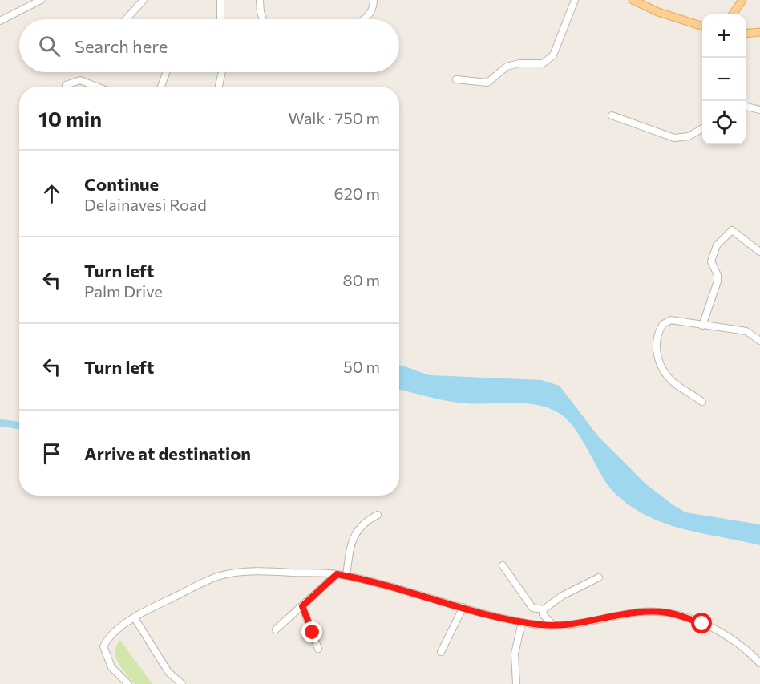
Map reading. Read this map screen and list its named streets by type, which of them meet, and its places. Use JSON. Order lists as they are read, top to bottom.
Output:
{
  "page": {
    "map_buttons": ["+", "−"],
    "search": "Search here",
    "heading": ["10 min", "Walk · 750 m"],
    "list": [
      ["Continue", "Delainavesi Road", "620 m"],
      ["Turn left", "Palm Drive", "80 m"],
      ["Turn left", "50 m"],
      "Arrive at destination"
    ]
  }
}
